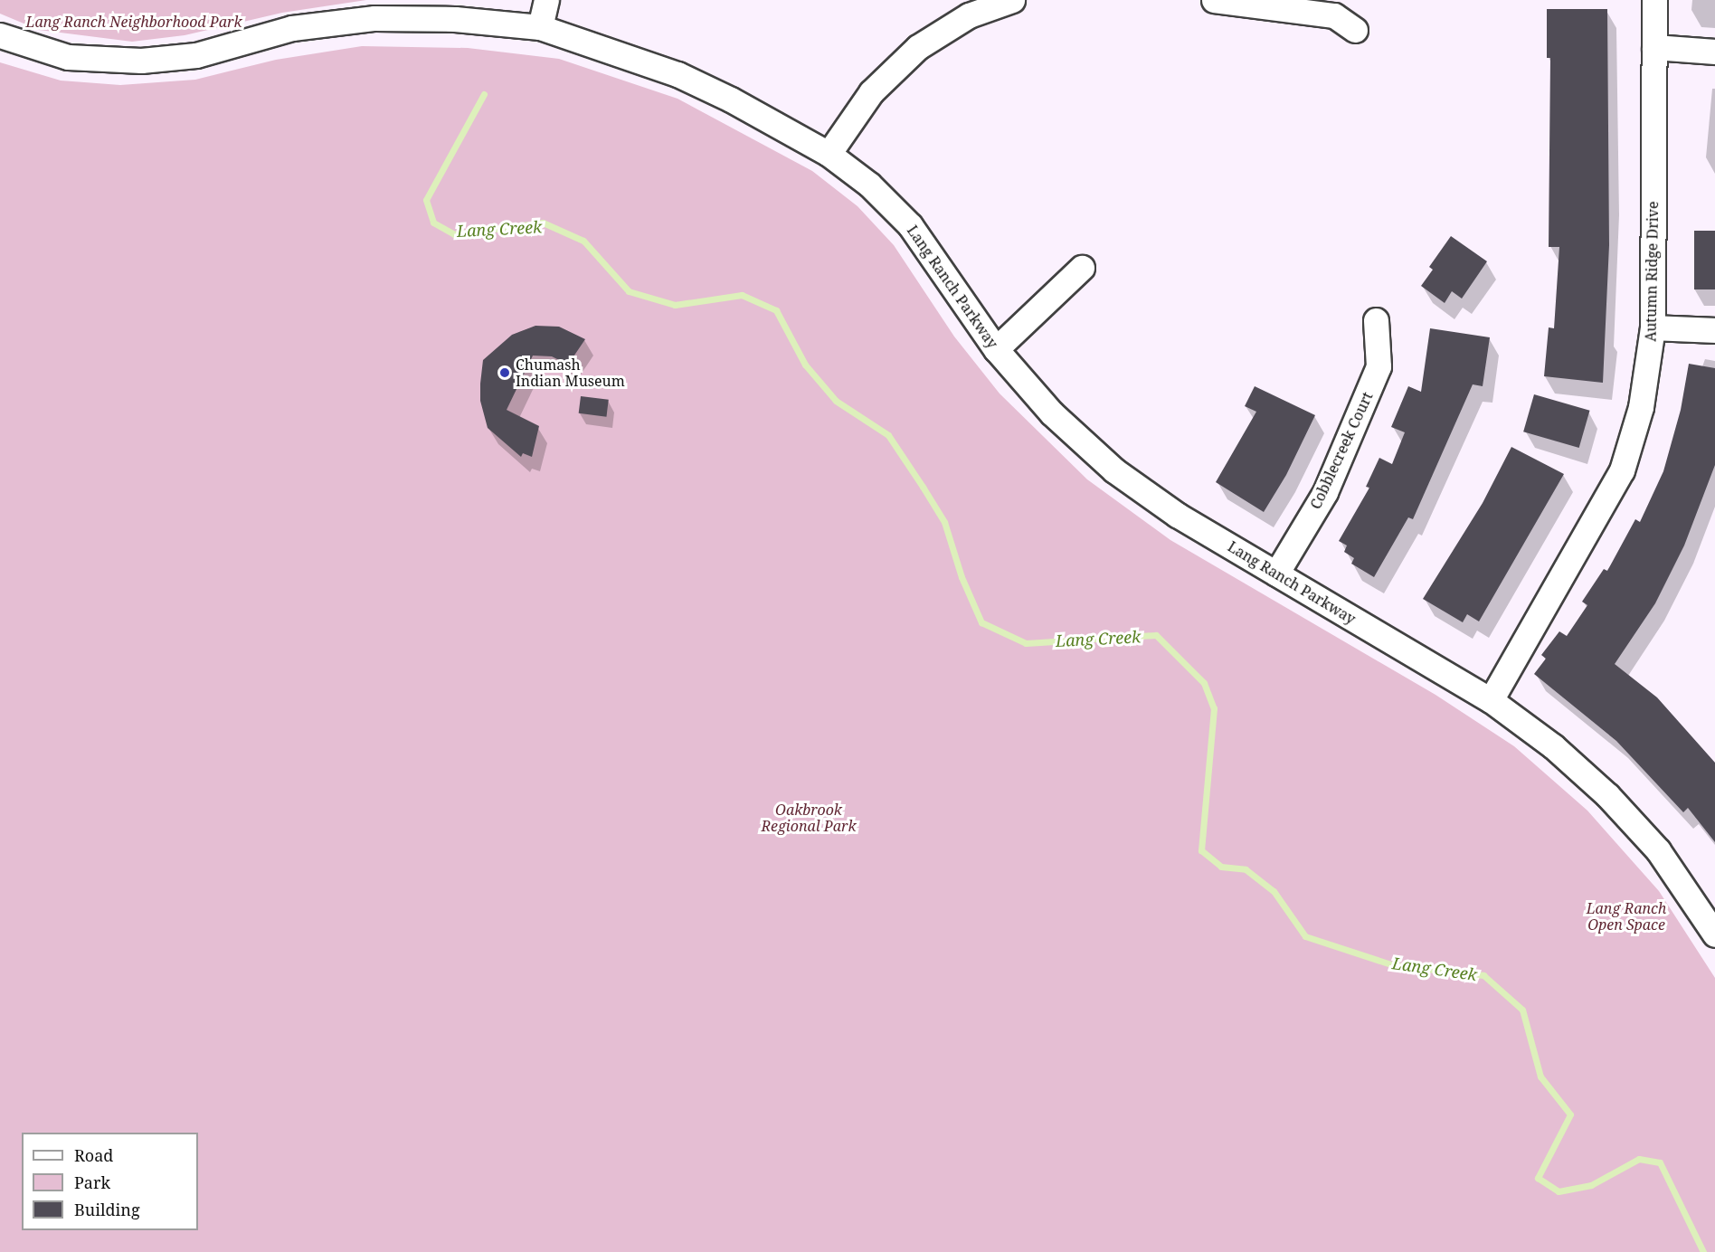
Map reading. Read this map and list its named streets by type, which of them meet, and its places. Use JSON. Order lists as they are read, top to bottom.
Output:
{
  "streets": {
    "street": ["Autumn Ridge Drive", "Lang Ranch Parkway", "Cobblecreek Court"]
  },
  "crossings": [
    ["Autumn Ridge Drive", "Lang Ranch Parkway"],
    ["Lang Ranch Parkway", "Cobblecreek Court"]
  ],
  "water": ["Lang Creek"],
  "parks": ["Lang Ranch Neighborhood Park", "Oakbrook Regional Park", "Lang Ranch Open Space"],
  "places": ["Chumash Indian Museum"],
  "legend": ["Road", "Park", "Building"]
}
